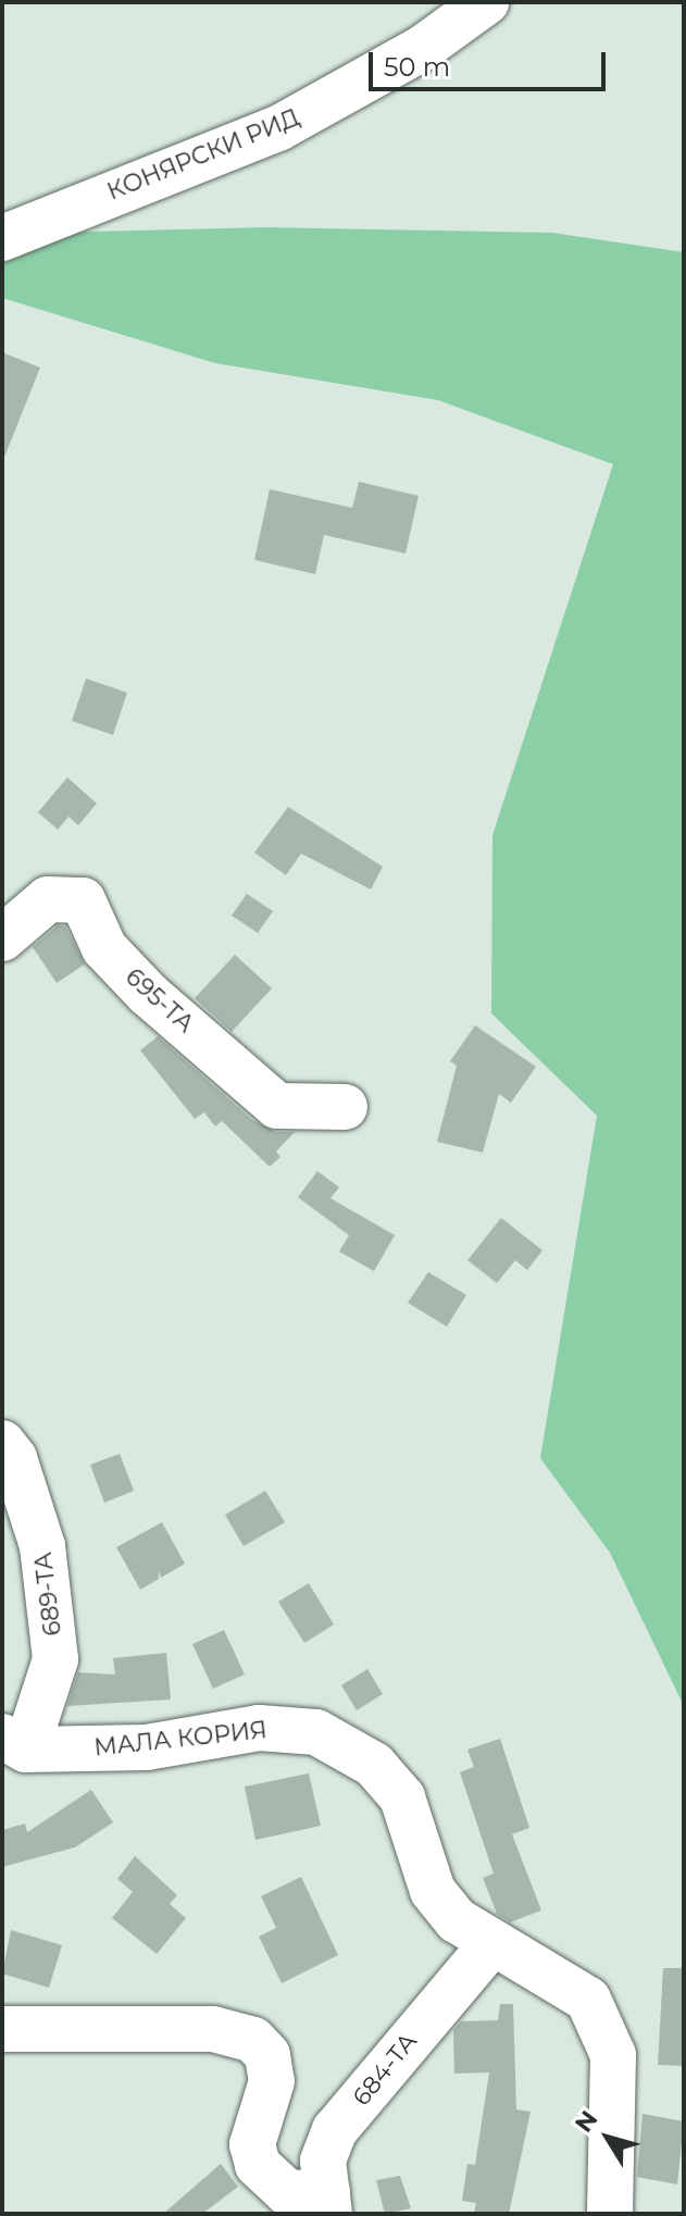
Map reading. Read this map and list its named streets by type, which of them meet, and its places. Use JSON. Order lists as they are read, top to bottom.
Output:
{
  "streets": {
    "street": [
      "КОНЯРСКИ РИД",
      "695-ТА",
      "689-ТА",
      "МАЛА КОРИЯ",
      "684-ТА"
    ]
  },
  "crossings": [
    ["689-ТА", "МАЛА КОРИЯ"],
    ["МАЛА КОРИЯ", "684-ТА"]
  ],
  "scale_bar": "50 m",
  "north": "top left"
}
